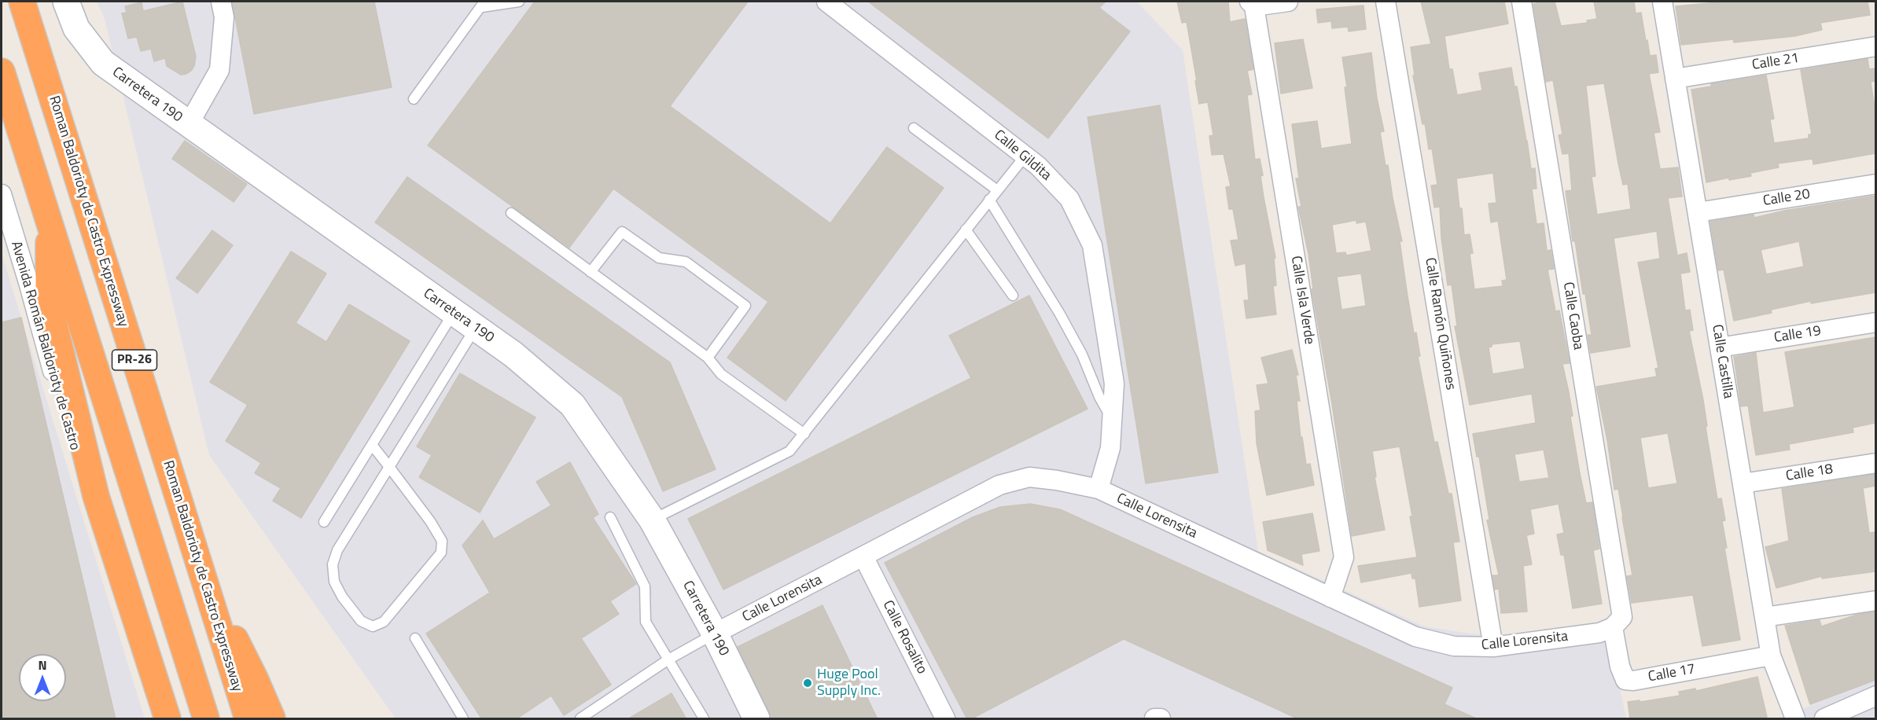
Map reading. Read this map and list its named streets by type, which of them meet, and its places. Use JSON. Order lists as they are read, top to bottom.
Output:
{
  "streets": {
    "highway": ["Roman Baldorioty de Castro Expressway", "PR-26"],
    "street": [
      "Calle 21",
      "Carretera 190",
      "Calle Gildita",
      "Calle 20",
      "Calle Isla Verde",
      "Calle Caoba",
      "Calle Ramón Quiñones",
      "Calle 19",
      "Avenida Román Baldorioty de Castro",
      "Calle Castilla",
      "Calle 18",
      "Calle Lorensita",
      "Calle Rosalito",
      "Calle 17"
    ]
  },
  "crossings": [
    ["Calle 21", "Calle Castilla"],
    ["Carretera 190", "Calle Lorensita"],
    ["Calle Gildita", "Calle Lorensita"],
    ["Calle 20", "Calle Castilla"],
    ["Calle Isla Verde", "Calle Lorensita"],
    ["Calle Caoba", "Calle Lorensita"],
    ["Calle Caoba", "Calle 17"],
    ["Calle Ramón Quiñones", "Calle Lorensita"],
    ["Calle 19", "Calle Castilla"],
    ["Calle Castilla", "Calle 18"],
    ["Calle Castilla", "Calle 17"],
    ["Calle Lorensita", "Calle Rosalito"],
    ["Calle Lorensita", "Calle 17"]
  ],
  "places": ["Huge Pool Supply Inc."],
  "north": "top"
}
